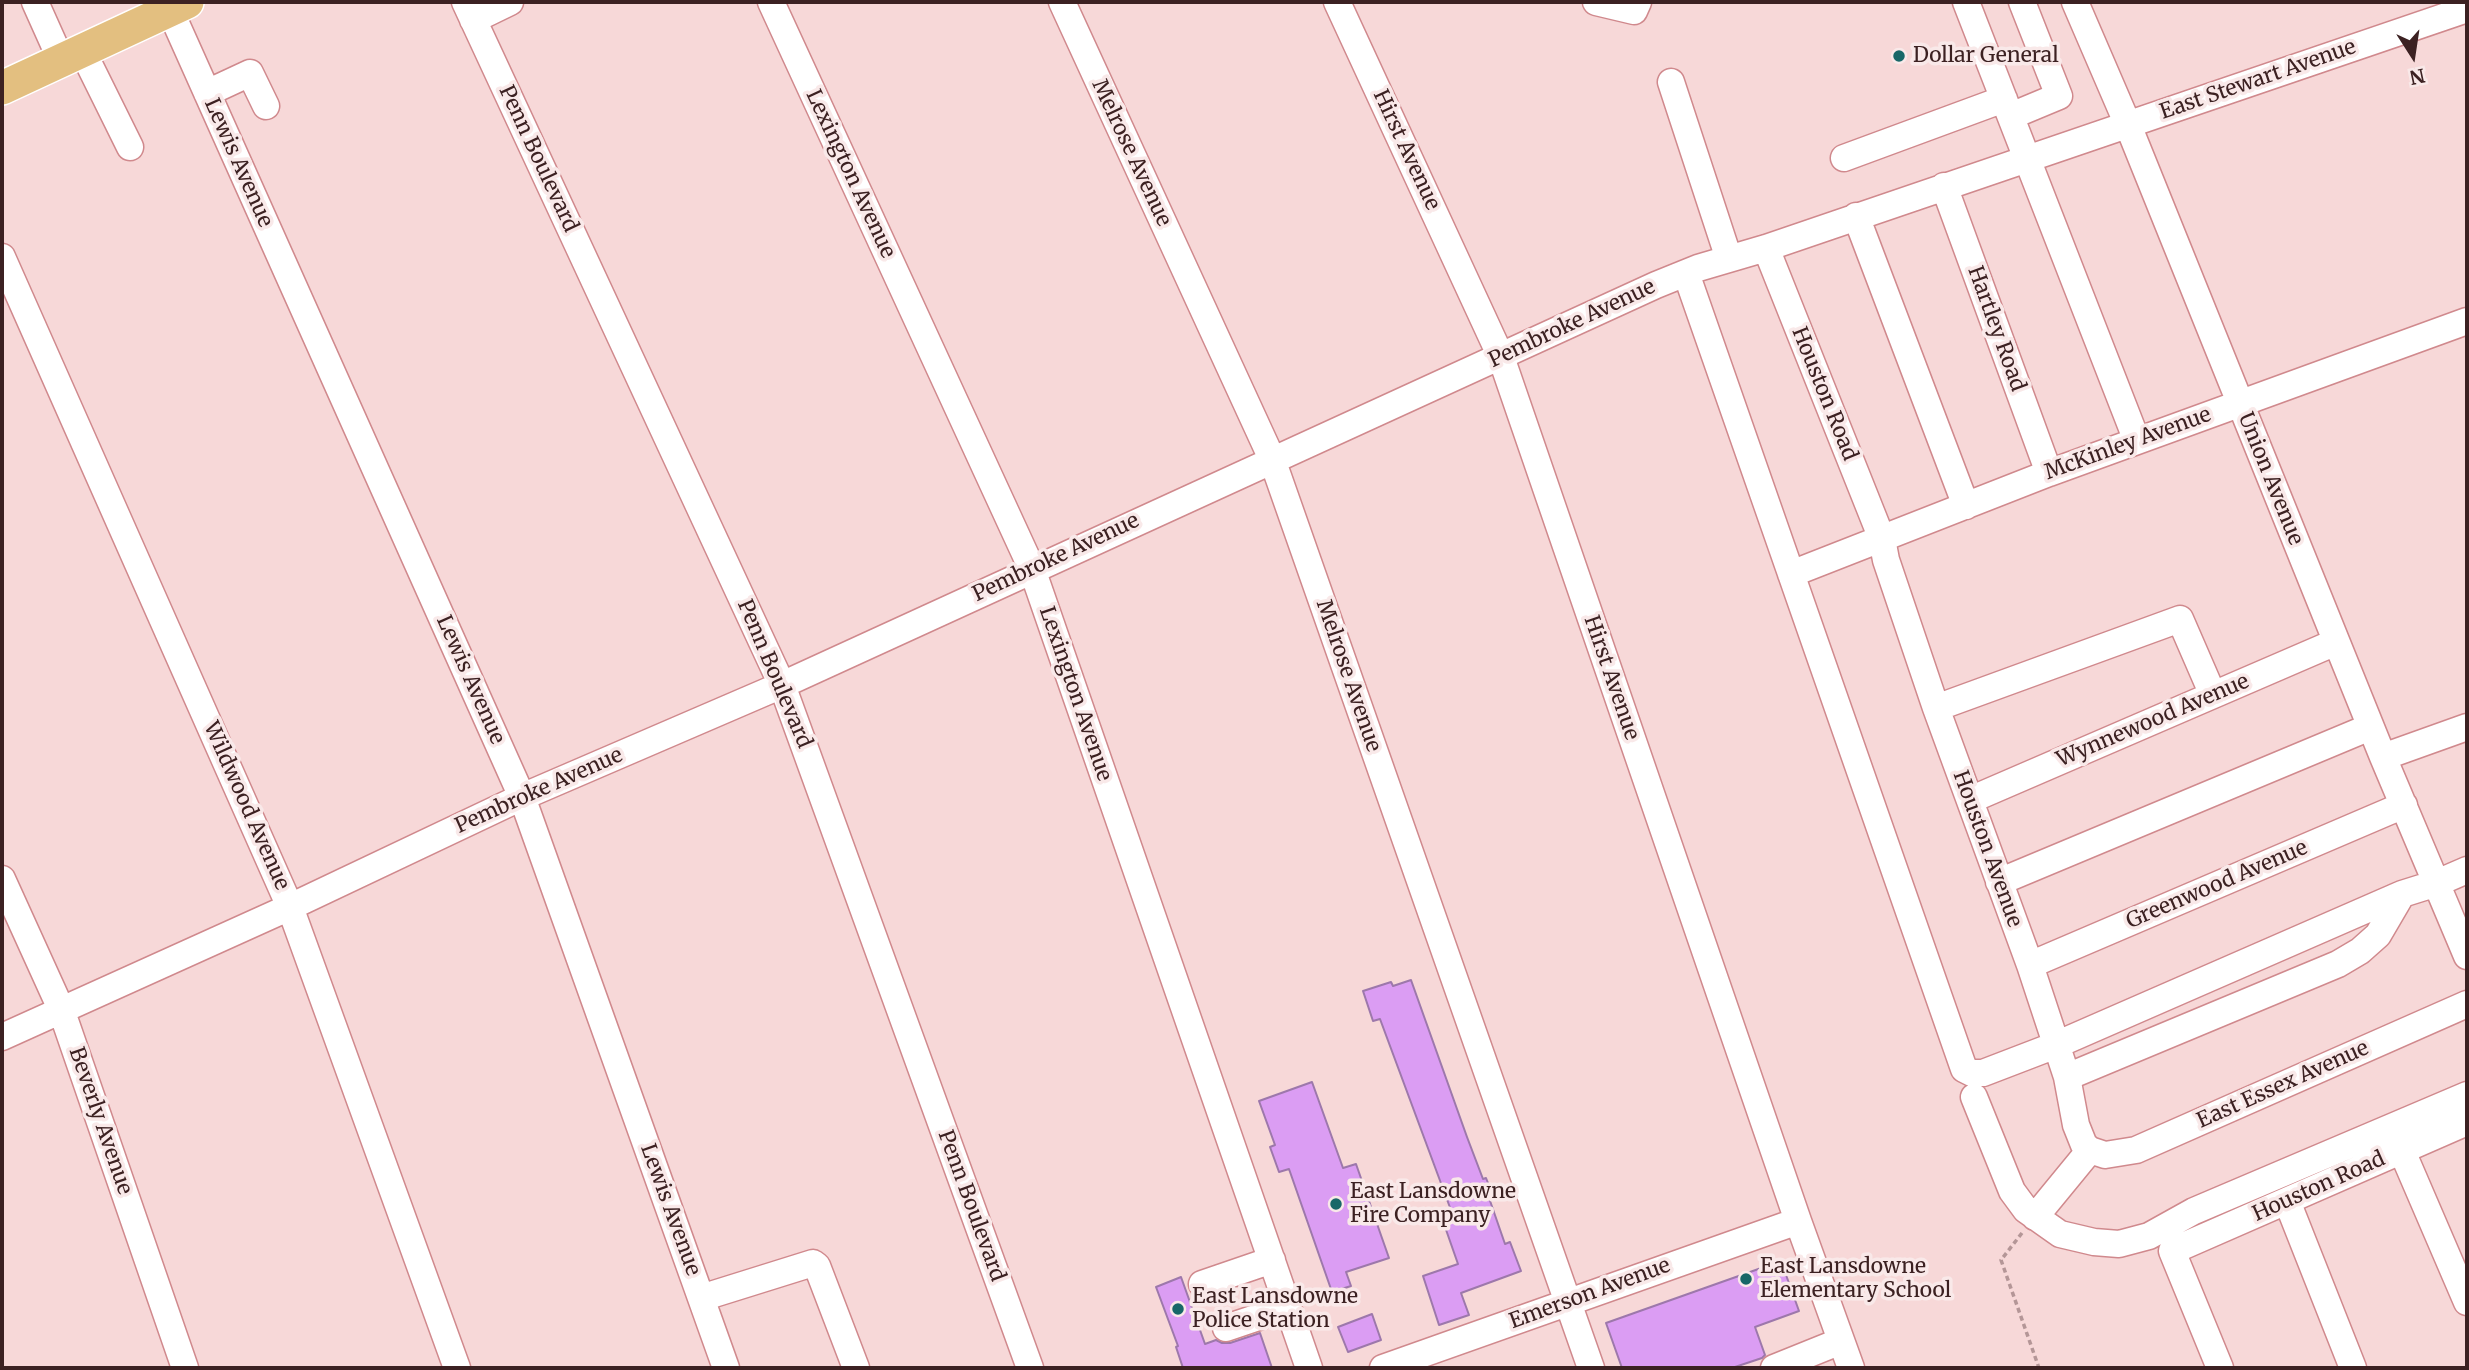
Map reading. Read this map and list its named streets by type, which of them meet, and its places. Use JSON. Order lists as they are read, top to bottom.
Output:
{
  "streets": {
    "street": [
      "East Stewart Avenue",
      "Hirst Avenue",
      "Melrose Avenue",
      "Penn Boulevard",
      "Lewis Avenue",
      "Lexington Avenue",
      "Pembroke Avenue",
      "Hartley Road",
      "Houston Road",
      "McKinley Avenue",
      "Union Avenue",
      "Wynnewood Avenue",
      "Wildwood Avenue",
      "Houston Avenue",
      "Greenwood Avenue",
      "East Essex Avenue",
      "Beverly Avenue",
      "Emerson Avenue"
    ]
  },
  "crossings": [
    ["East Stewart Avenue", "Pembroke Avenue"],
    ["East Stewart Avenue", "Union Avenue"],
    ["Hirst Avenue", "Pembroke Avenue"],
    ["Hirst Avenue", "Emerson Avenue"],
    ["Melrose Avenue", "Pembroke Avenue"],
    ["Melrose Avenue", "Emerson Avenue"],
    ["Penn Boulevard", "Pembroke Avenue"],
    ["Lewis Avenue", "Pembroke Avenue"],
    ["Lexington Avenue", "Pembroke Avenue"],
    ["Pembroke Avenue", "Hartley Road"],
    ["Pembroke Avenue", "Houston Road"],
    ["Pembroke Avenue", "Union Avenue"],
    ["Pembroke Avenue", "Wildwood Avenue"],
    ["Pembroke Avenue", "Beverly Avenue"],
    ["Hartley Road", "McKinley Avenue"],
    ["Houston Road", "McKinley Avenue"],
    ["Houston Road", "Houston Avenue"],
    ["McKinley Avenue", "Union Avenue"],
    ["McKinley Avenue", "Houston Avenue"],
    ["Union Avenue", "Wynnewood Avenue"],
    ["Union Avenue", "Greenwood Avenue"],
    ["Wynnewood Avenue", "Houston Avenue"],
    ["Houston Avenue", "Greenwood Avenue"],
    ["Houston Avenue", "East Essex Avenue"]
  ],
  "places": [
    "Dollar General",
    "East Lansdowne Fire Company",
    "East Lansdowne Elementary School",
    "East Lansdowne Police Station"
  ],
  "north": "bottom"
}
